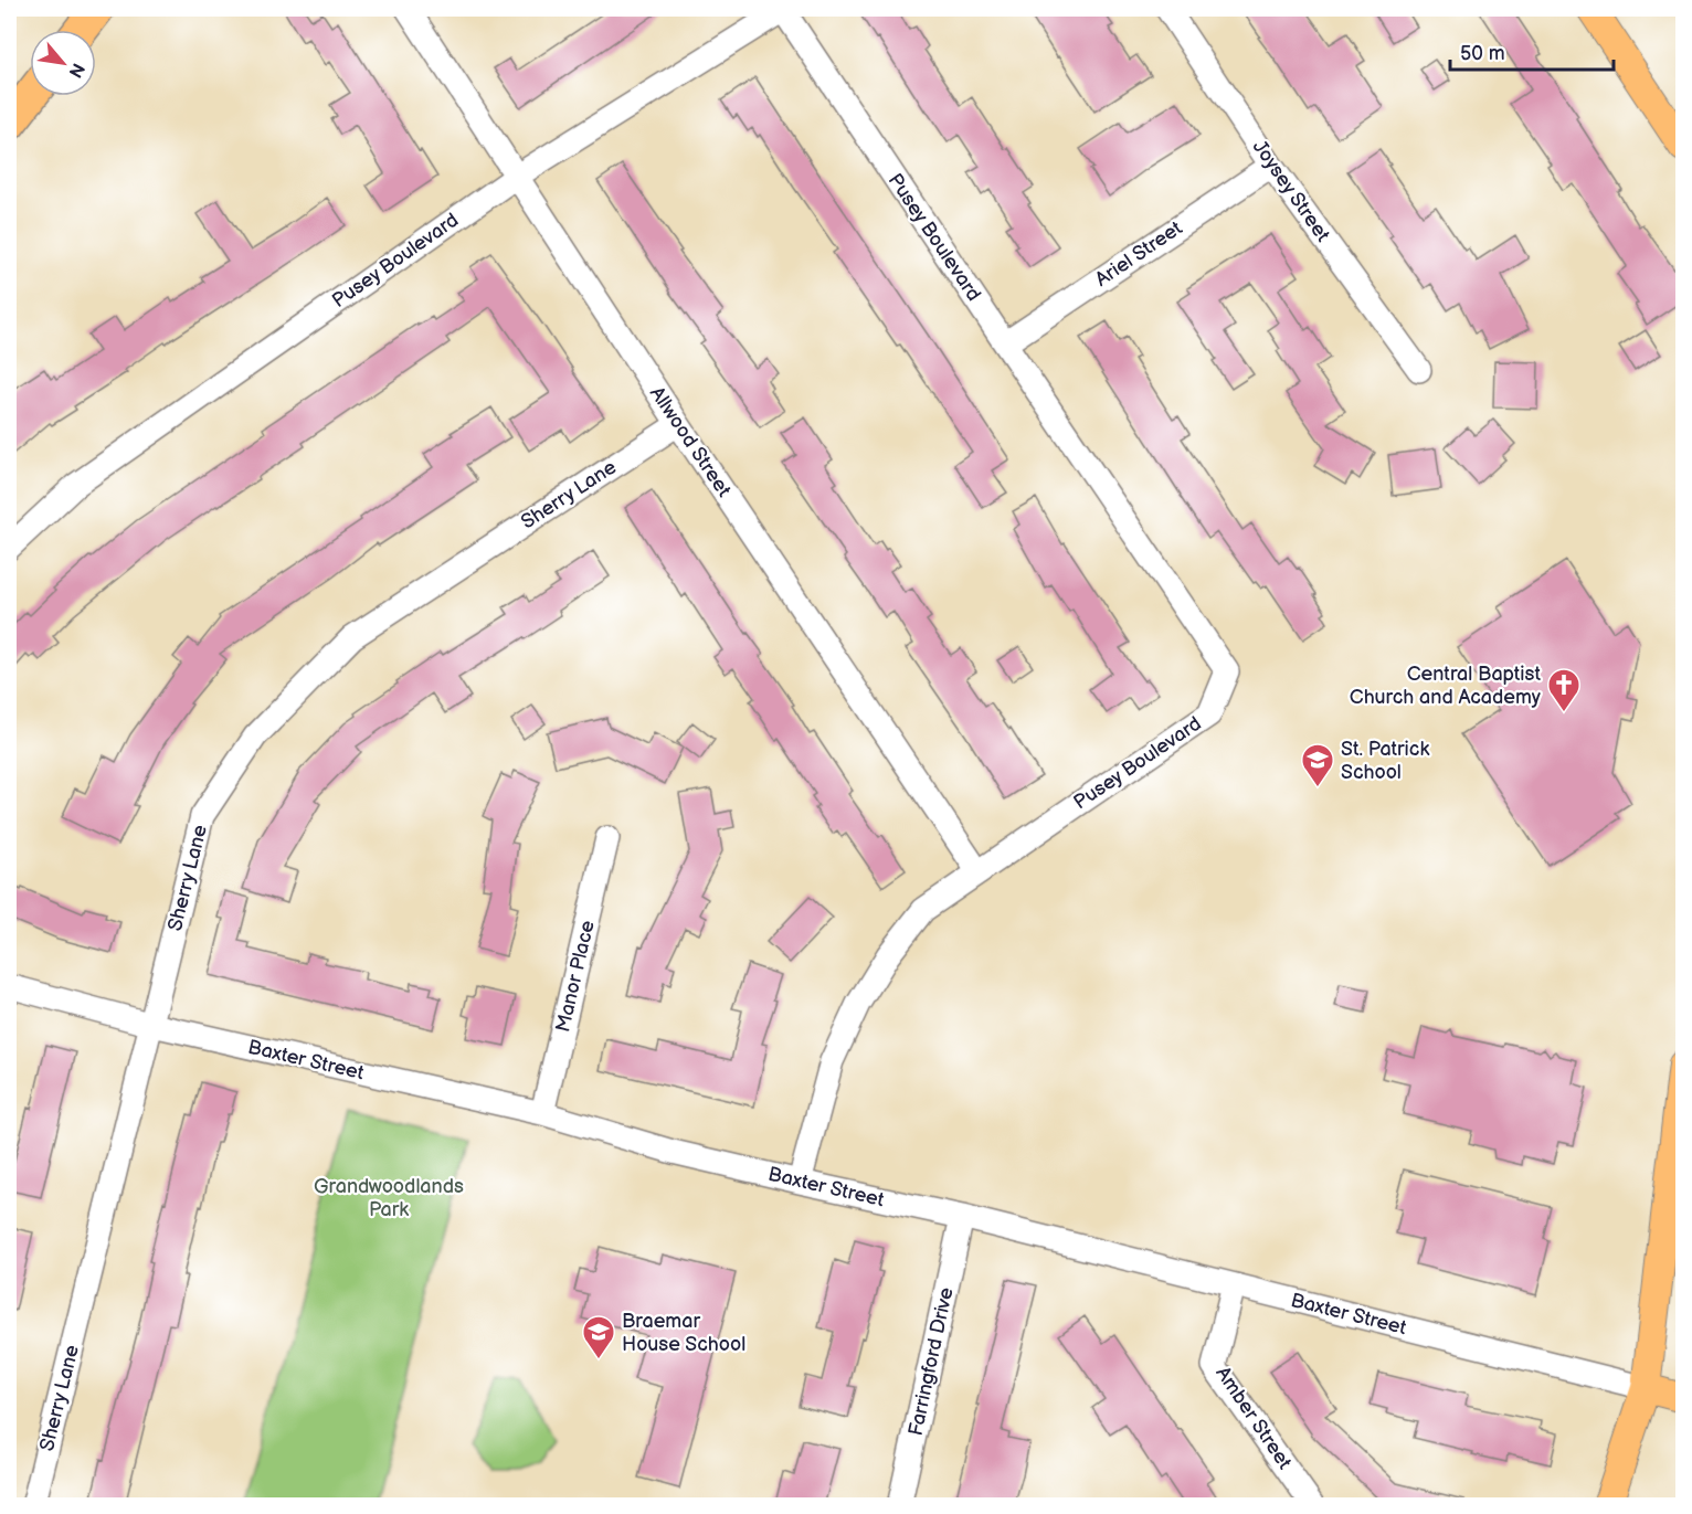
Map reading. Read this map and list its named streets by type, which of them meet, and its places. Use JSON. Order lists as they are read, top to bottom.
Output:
{
  "streets": {
    "street": [
      "Joysey Street",
      "Pusey Boulevard",
      "Ariel Street",
      "Allwood Street",
      "Sherry Lane",
      "Manor Place",
      "Baxter Street",
      "Farringford Drive",
      "Amber Street"
    ]
  },
  "crossings": [
    ["Joysey Street", "Ariel Street"],
    ["Pusey Boulevard", "Ariel Street"],
    ["Pusey Boulevard", "Allwood Street"],
    ["Pusey Boulevard", "Baxter Street"],
    ["Allwood Street", "Sherry Lane"],
    ["Sherry Lane", "Baxter Street"],
    ["Manor Place", "Baxter Street"],
    ["Baxter Street", "Farringford Drive"],
    ["Baxter Street", "Amber Street"]
  ],
  "parks": ["Grandwoodlands Park"],
  "places": {
    "church": ["Central Baptist Church and Academy"],
    "school or university": ["St. Patrick School", "Braemar House School"]
  },
  "scale_bar": "50 m",
  "north": "bottom right"
}
